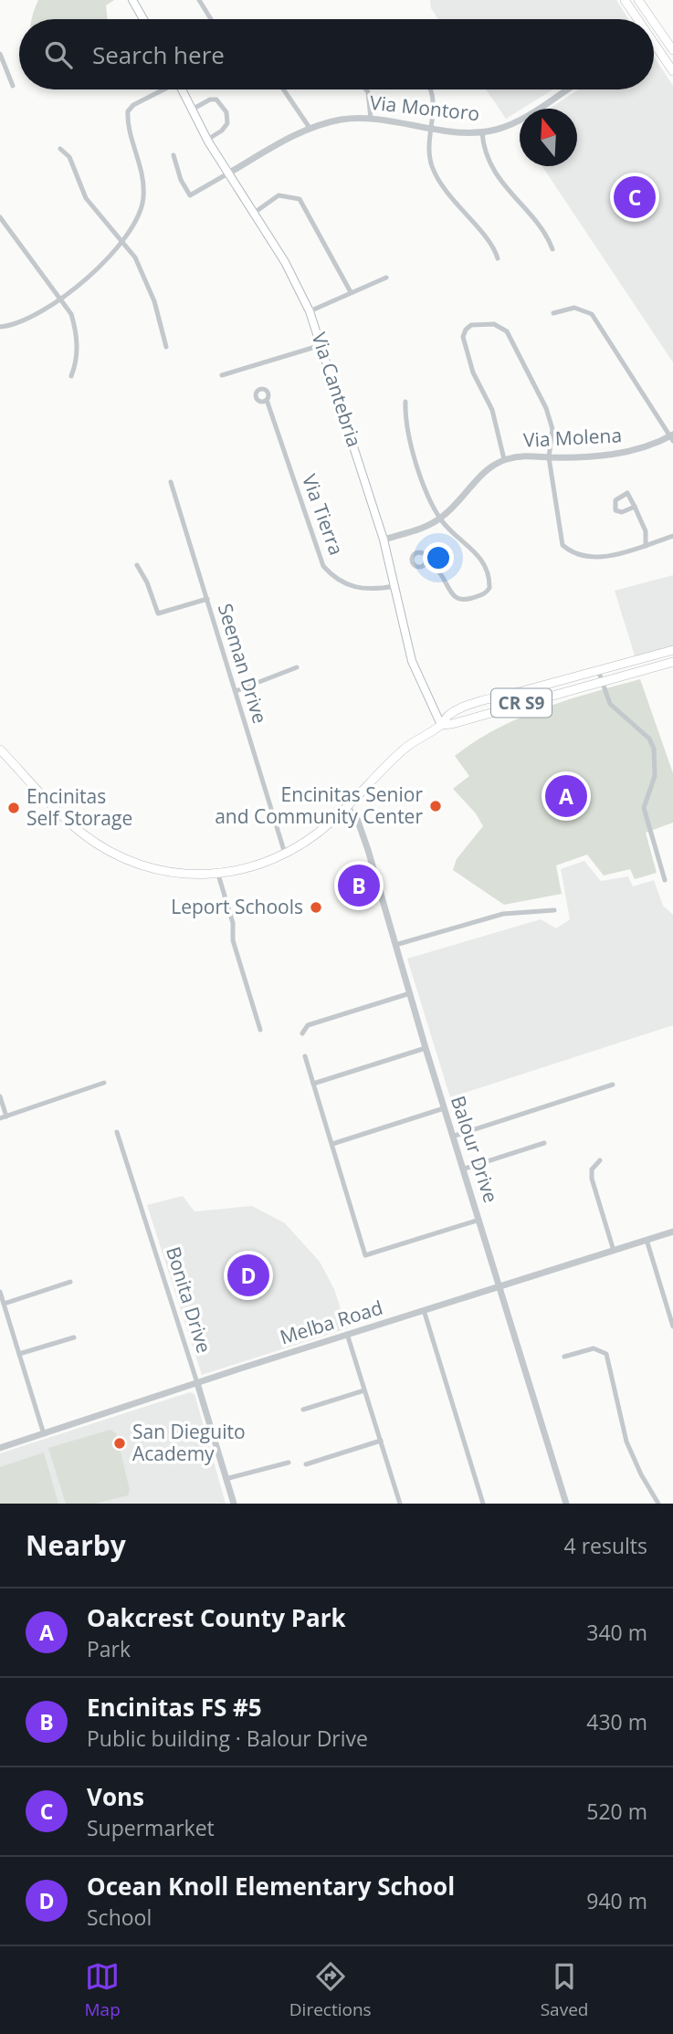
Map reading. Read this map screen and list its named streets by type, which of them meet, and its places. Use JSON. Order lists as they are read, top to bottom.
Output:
{
  "streets": {
    "main road": ["Via Cantebria", "CR S9"],
    "street": [
      "Via Montoro",
      "Via Molena",
      "Via Tierra",
      "Seeman Drive",
      "Balour Drive",
      "Bonita Drive",
      "Melba Road"
    ]
  },
  "crossings": [
    ["Via Montoro", "Via Cantebria"],
    ["Via Cantebria", "Via Molena"],
    ["Via Cantebria", "Via Tierra"],
    ["Via Cantebria", "CR S9"],
    ["Seeman Drive", "CR S9"],
    ["CR S9", "Balour Drive"],
    ["Balour Drive", "Melba Road"],
    ["Bonita Drive", "Melba Road"]
  ],
  "places": [
    "Encinitas Senior and Community Center",
    "Encinitas Self Storage",
    "Leport Schools",
    "San Dieguito Academy"
  ],
  "north": "top",
  "page": {
    "search": "Search here",
    "pins": [
      "C",
      "A",
      "B",
      "D"
    ],
    "heading": ["Nearby", "4 results"],
    "list": [
      {
        "mark": "A",
        "name": "Oakcrest County Park",
        "note": "Park",
        "value": "340 m"
      },
      {
        "mark": "B",
        "name": "Encinitas FS #5",
        "note": "Public building · Balour Drive",
        "value": "430 m"
      },
      {
        "mark": "C",
        "name": "Vons",
        "note": "Supermarket",
        "value": "520 m"
      },
      {
        "mark": "D",
        "name": "Ocean Knoll Elementary School",
        "note": "School",
        "value": "940 m"
      }
    ],
    "nav": ["Map", "Directions", "Saved"]
  }
}
